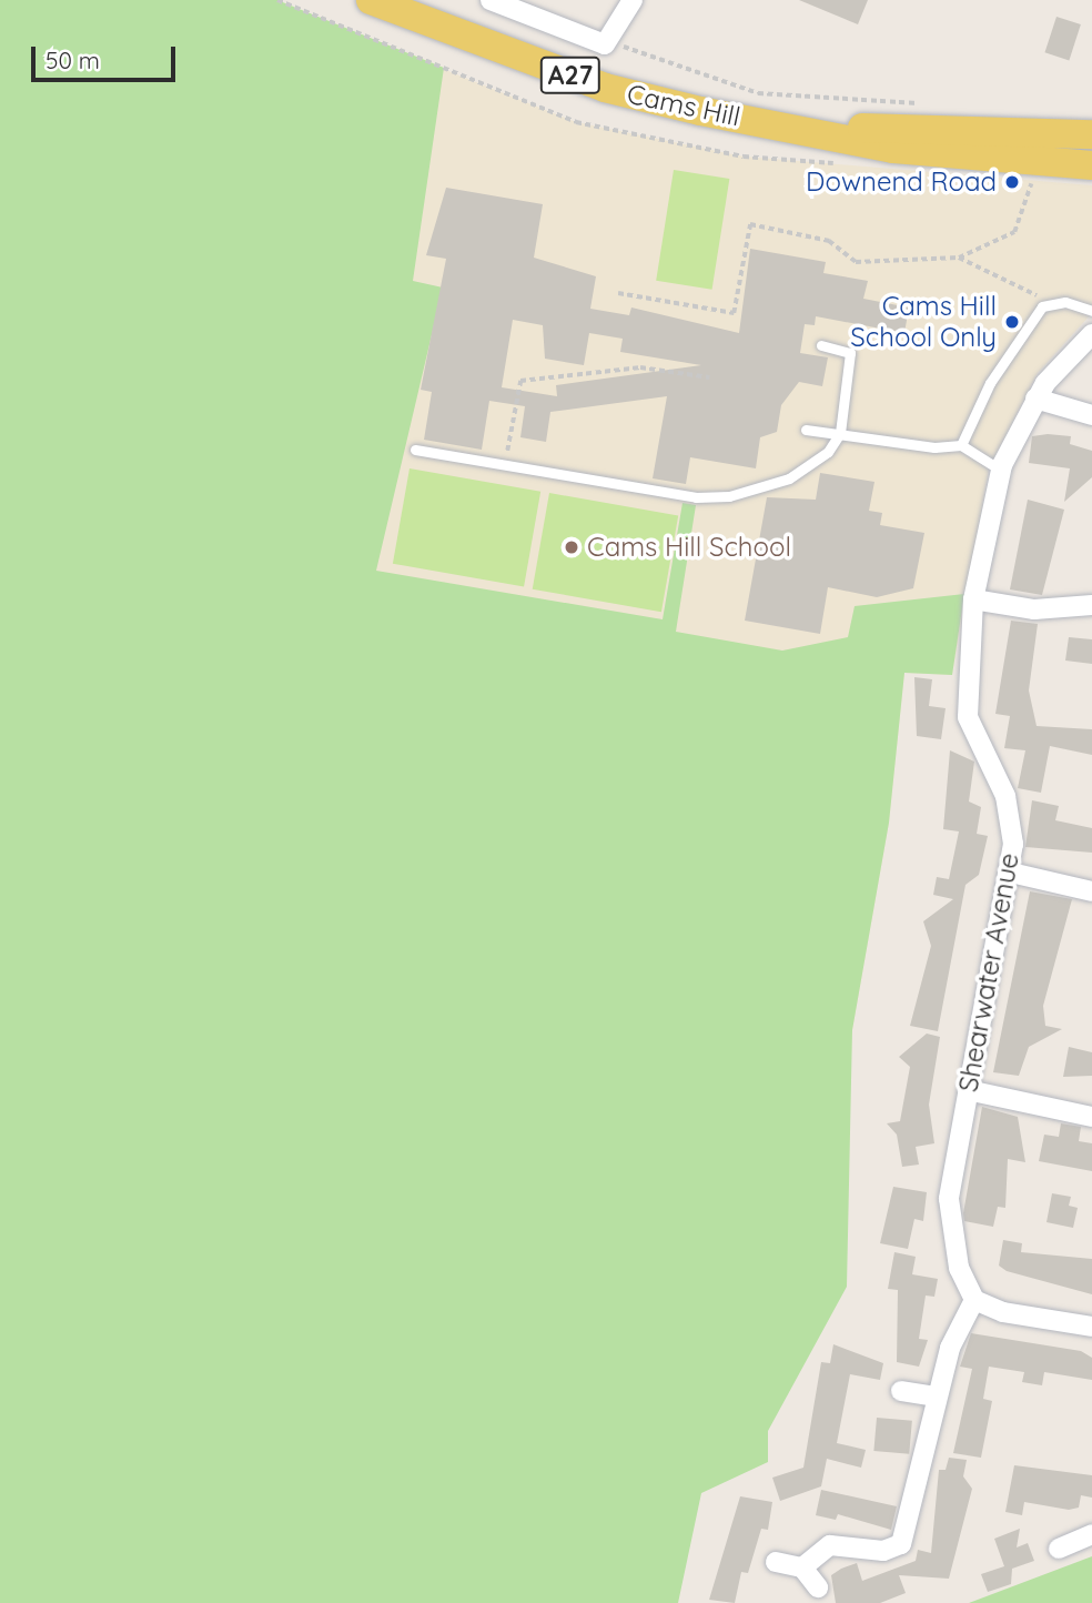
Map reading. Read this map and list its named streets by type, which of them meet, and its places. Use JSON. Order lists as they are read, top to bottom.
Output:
{
  "streets": {
    "main road": ["A27", "Cams Hill"],
    "street": ["Shearwater Avenue"]
  },
  "places": ["Downend Road", "Cams Hill School Only", "Cams Hill School"],
  "scale_bar": "50 m"
}
